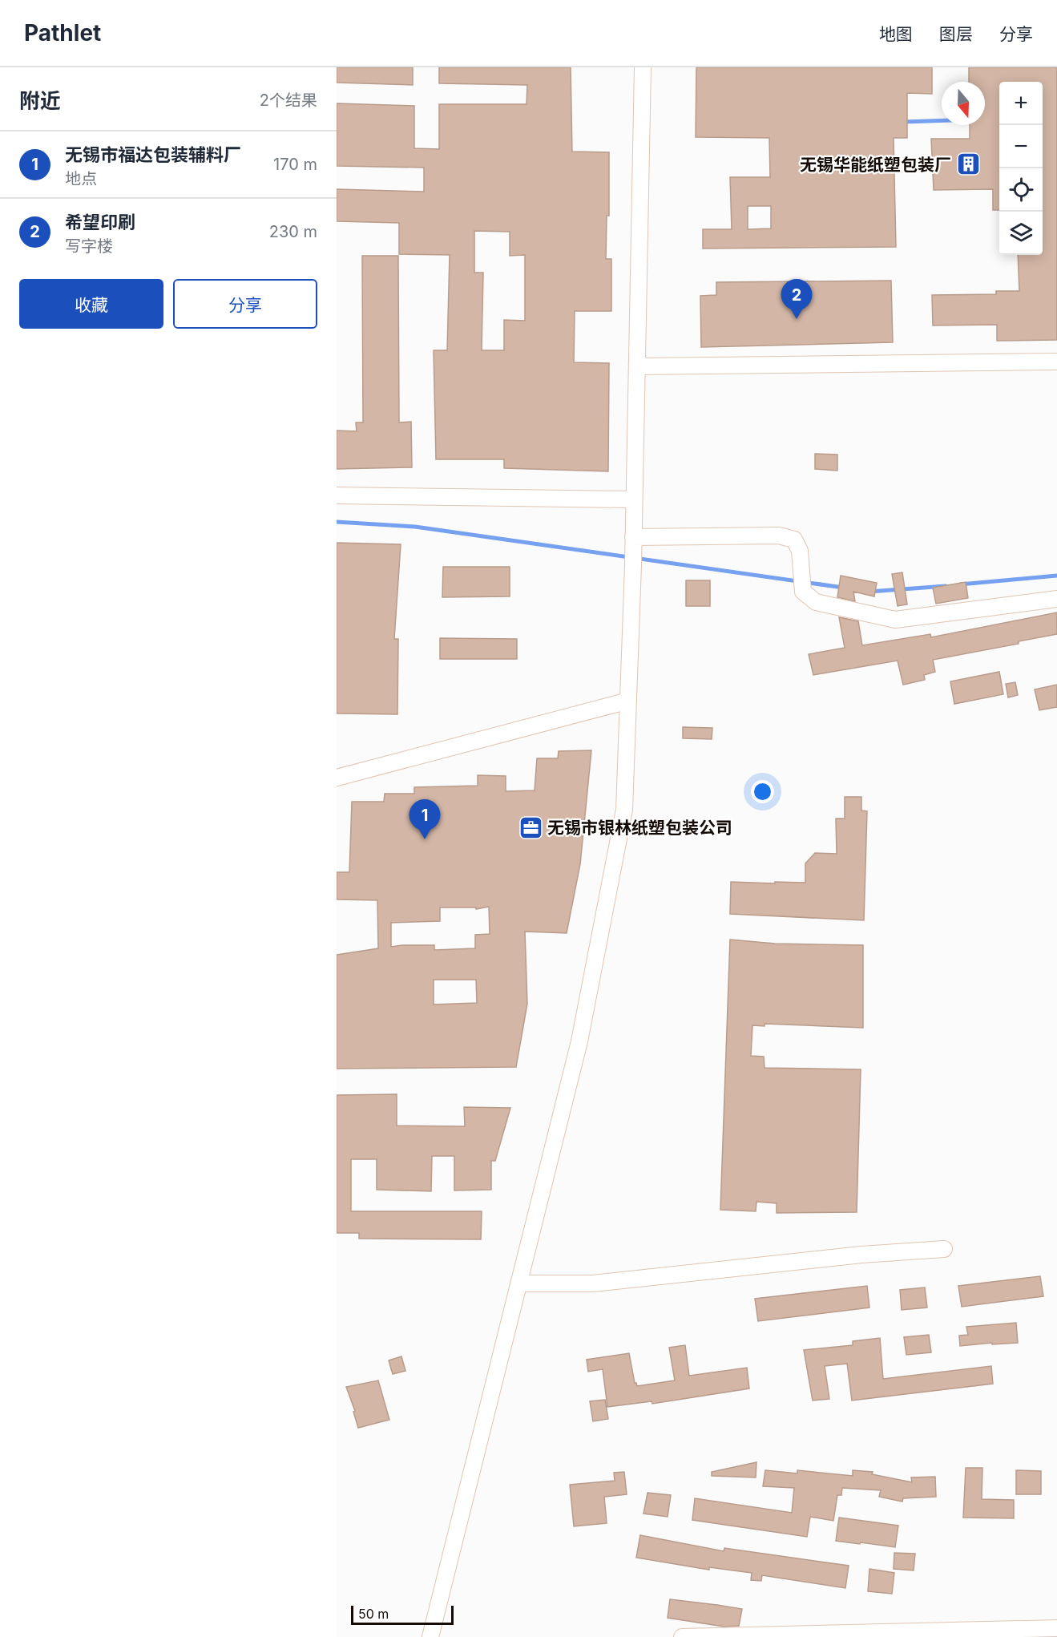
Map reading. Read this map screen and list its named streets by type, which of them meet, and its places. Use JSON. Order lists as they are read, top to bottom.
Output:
{
  "places": {
    "building": ["无锡华能纸塑包装厂"],
    "office": ["无锡市银林纸塑包装公司"]
  },
  "scale_bar": "50 m",
  "north": "bottom",
  "page": {
    "header": "Pathlet",
    "nav": ["地图", "图层", "分享"],
    "heading": ["附近", "2个结果"],
    "map_buttons": ["+", "−"],
    "list": [
      {
        "mark": "1",
        "name": "无锡市福达包装辅料厂",
        "note": "地点",
        "value": "170 m"
      },
      {
        "mark": "2",
        "name": "希望印刷",
        "note": "写字楼",
        "value": "230 m"
      }
    ],
    "buttons": ["收藏", "分享"],
    "pins": ["2", "1"],
    "scale": "50 m"
  }
}
